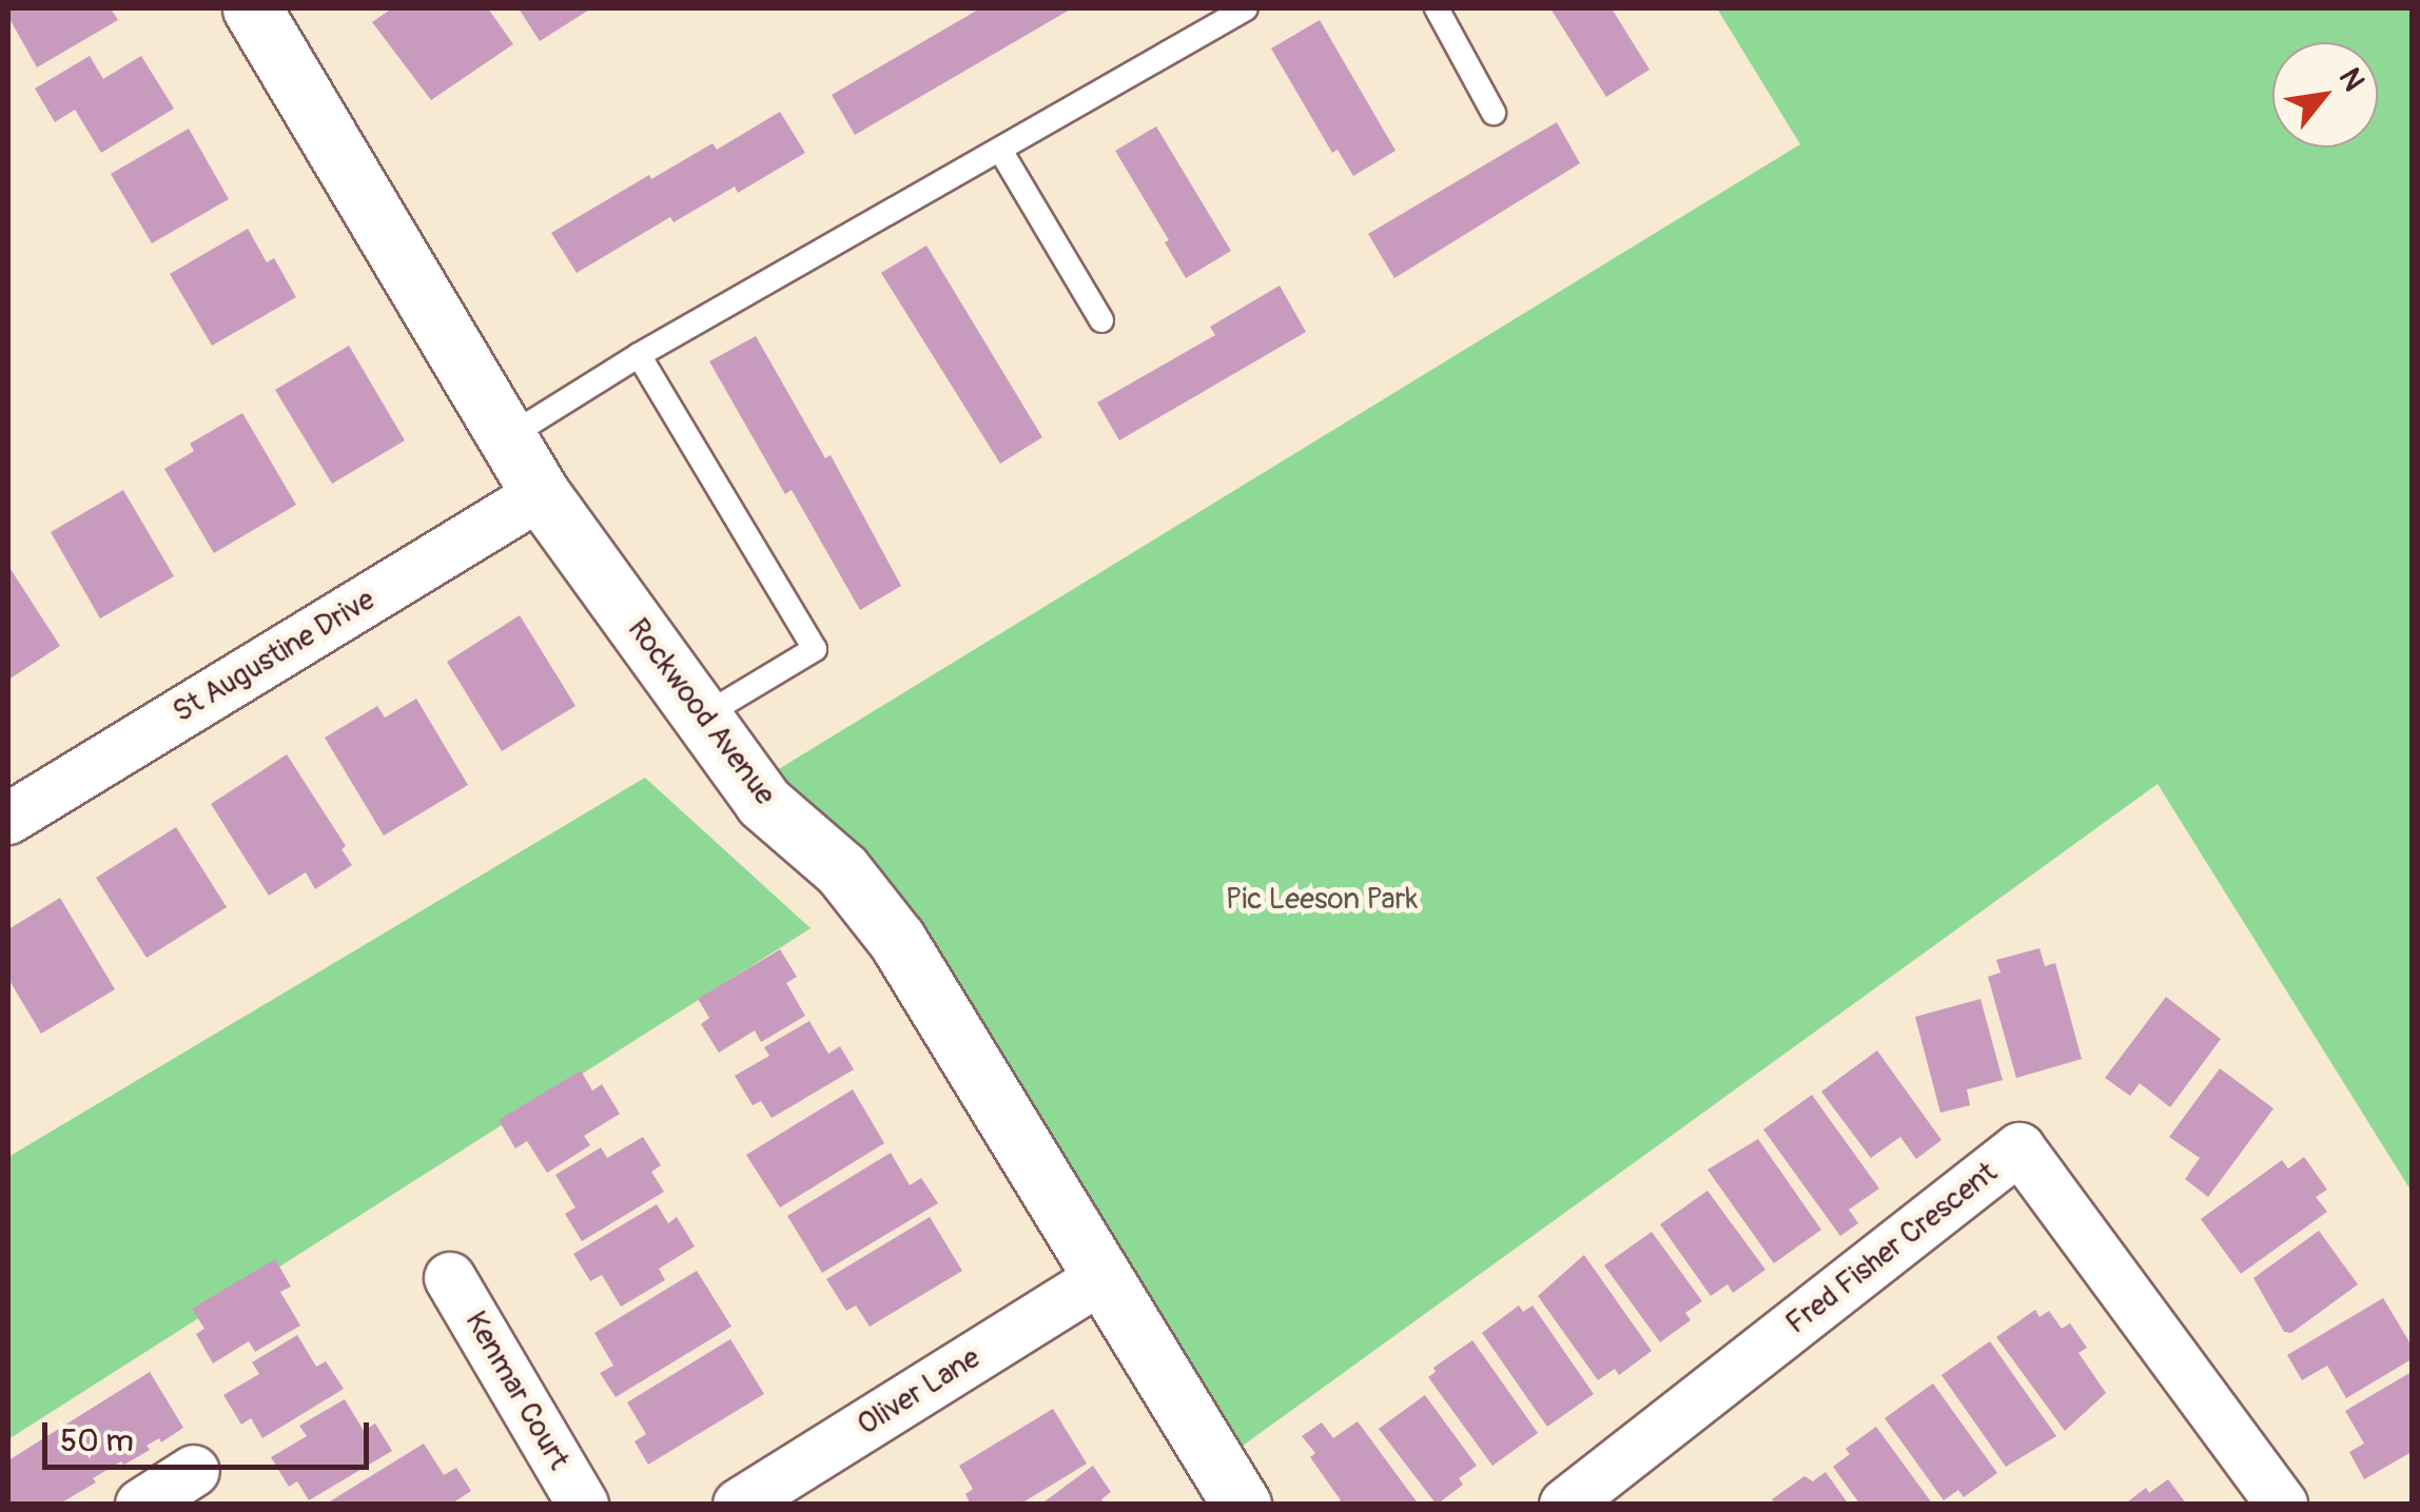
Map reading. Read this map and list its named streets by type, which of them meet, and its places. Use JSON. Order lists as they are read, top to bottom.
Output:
{
  "streets": {
    "street": [
      "St Augustine Drive",
      "Rockwood Avenue",
      "Fred Fisher Crescent",
      "Kenmar Court",
      "Oliver Lane"
    ]
  },
  "crossings": [
    ["St Augustine Drive", "Rockwood Avenue"],
    ["Rockwood Avenue", "Oliver Lane"]
  ],
  "parks": ["Pic Leeson Park"],
  "scale_bar": "50 m",
  "north": "top right"
}
